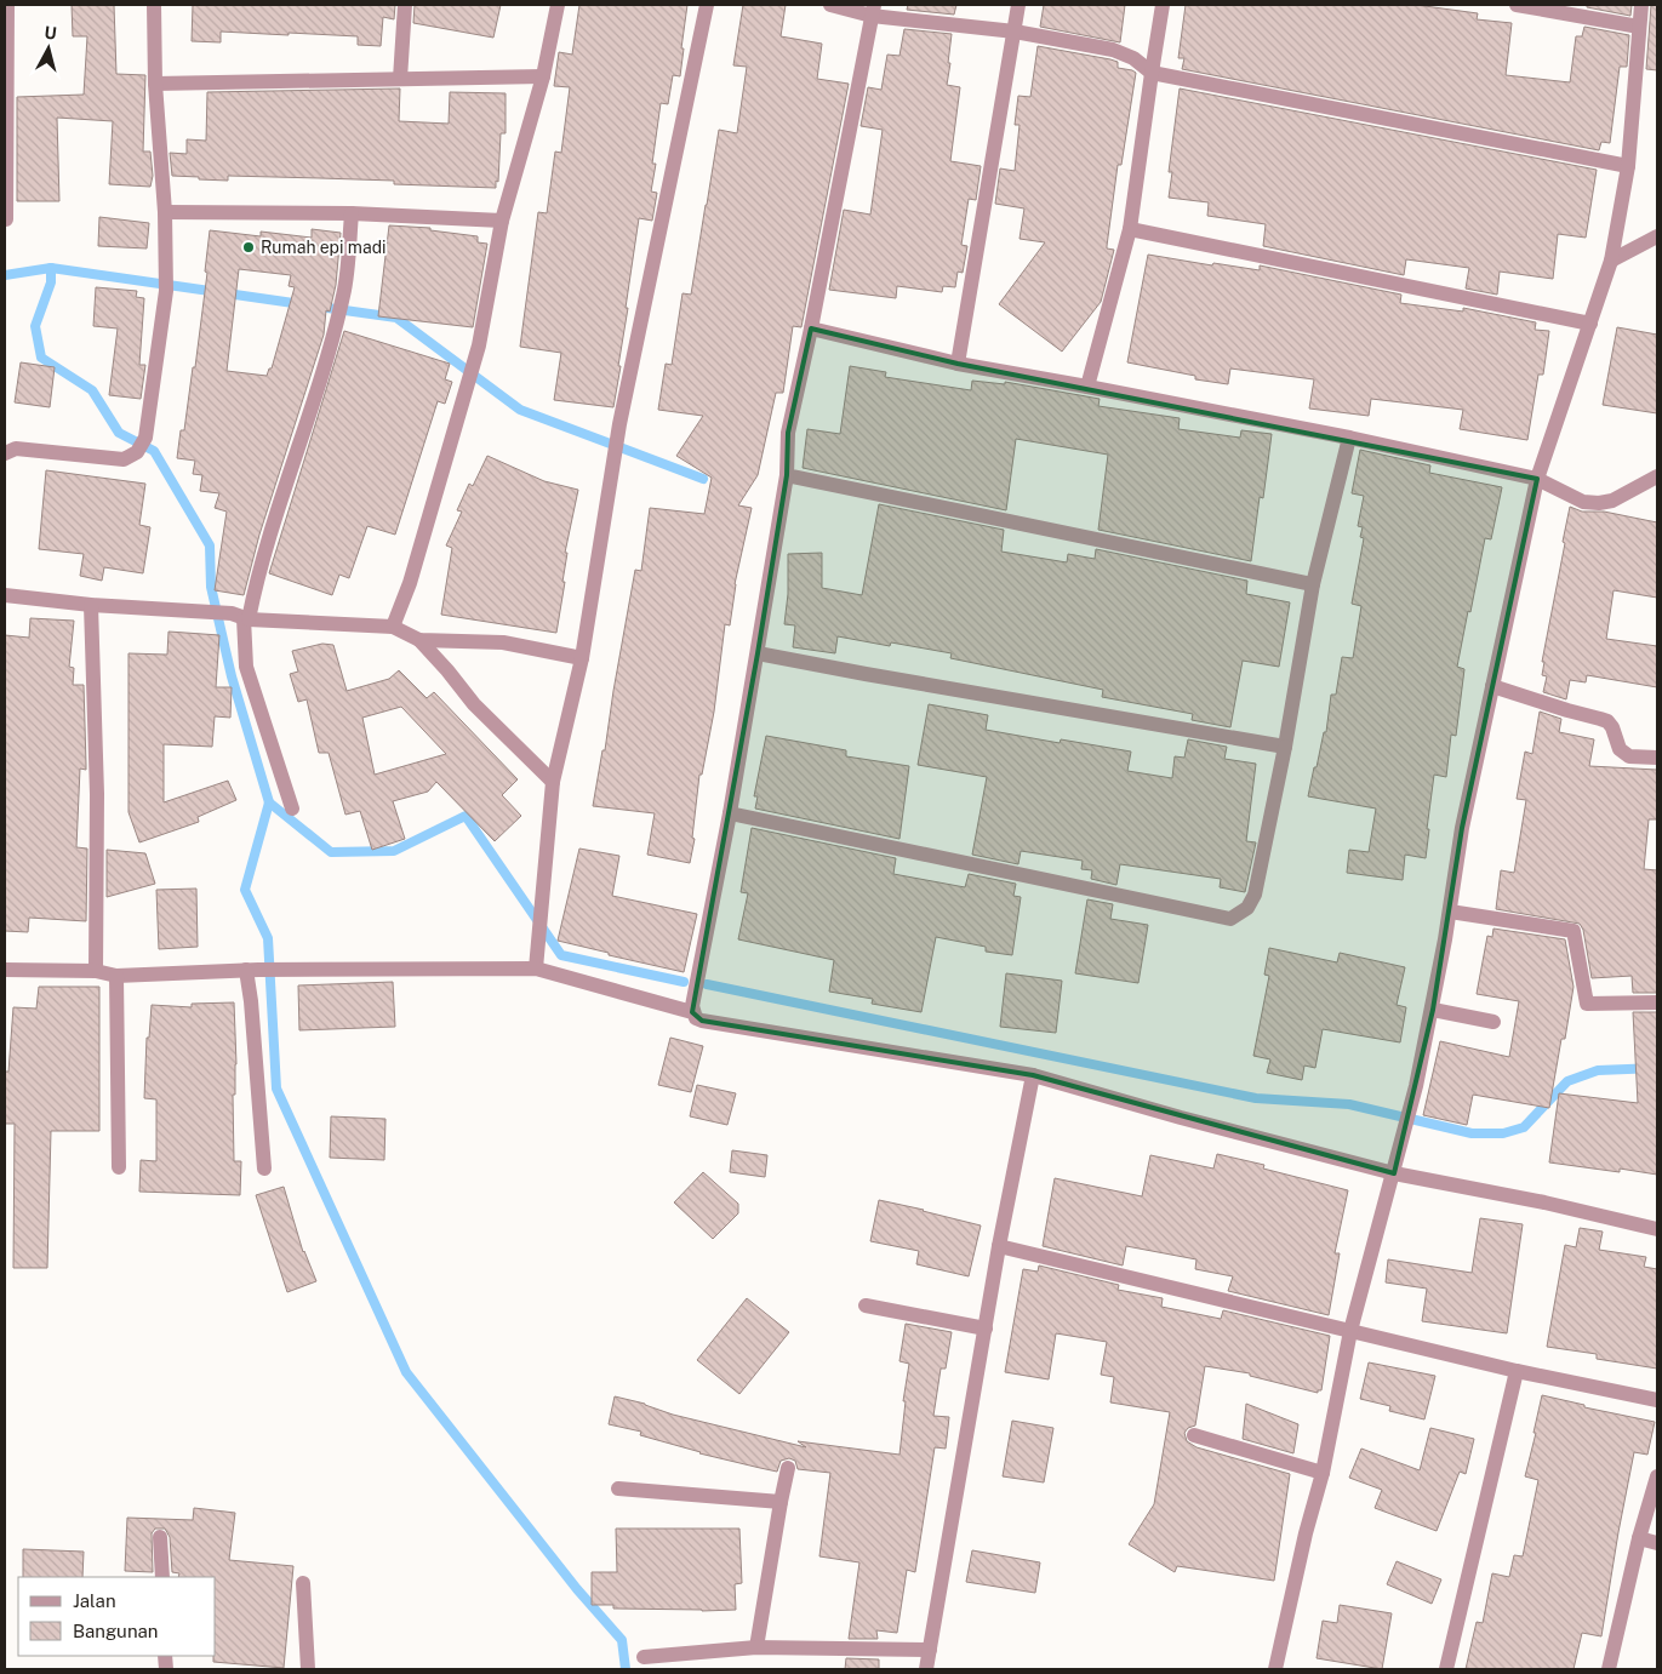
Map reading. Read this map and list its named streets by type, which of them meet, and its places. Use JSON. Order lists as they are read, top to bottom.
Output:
{
  "places": ["Rumah epi madi"],
  "legend": ["Jalan", "Bangunan"],
  "north": "top"
}
